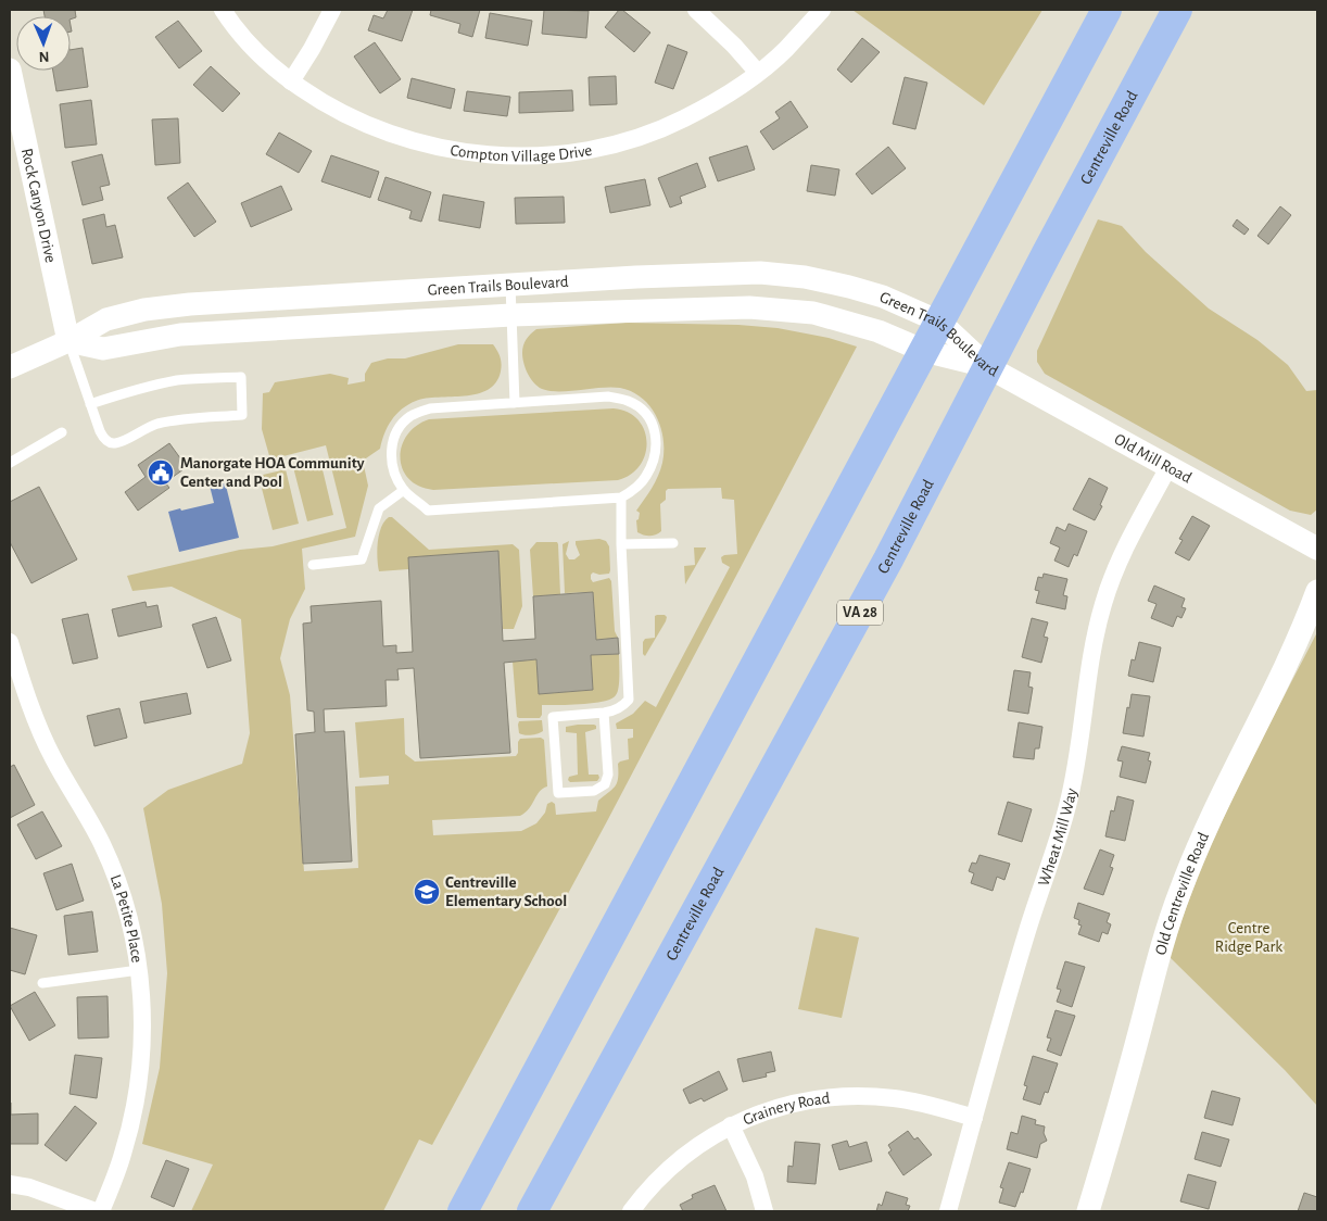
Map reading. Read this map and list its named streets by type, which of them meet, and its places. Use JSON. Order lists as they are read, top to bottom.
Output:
{
  "streets": {
    "highway": ["Centreville Road", "VA 28"],
    "street": [
      "Compton Village Drive",
      "Rock Canyon Drive",
      "Green Trails Boulevard",
      "Old Mill Road",
      "Wheat Mill Way",
      "Old Centreville Road",
      "La Petite Place",
      "Grainery Road"
    ]
  },
  "crossings": [
    ["Centreville Road", "Green Trails Boulevard"],
    ["Centreville Road", "Old Mill Road"],
    ["Rock Canyon Drive", "Green Trails Boulevard"],
    ["Green Trails Boulevard", "Old Mill Road"],
    ["Old Mill Road", "Wheat Mill Way"],
    ["Wheat Mill Way", "Grainery Road"]
  ],
  "parks": ["Centre Ridge Park"],
  "places": {
    "public building": ["Manorgate HOA Community Center and Pool"],
    "school or university": ["Centreville Elementary School"]
  },
  "north": "bottom"
}
